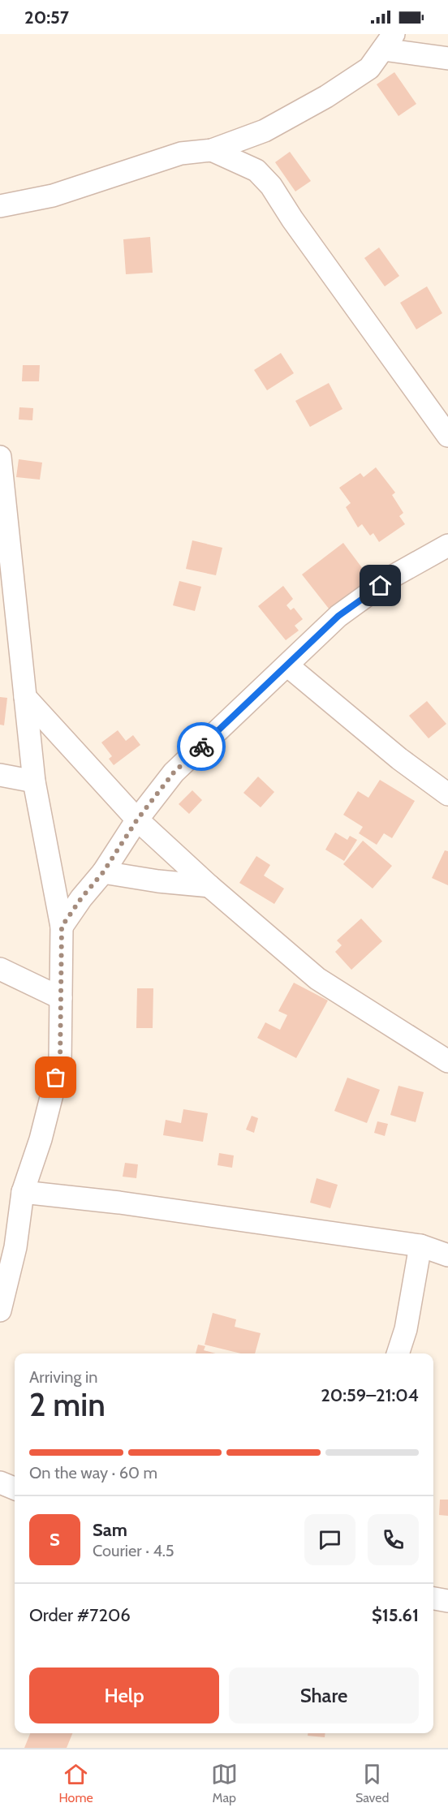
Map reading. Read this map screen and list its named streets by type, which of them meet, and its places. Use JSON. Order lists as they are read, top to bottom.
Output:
{
  "page": {
    "status": "20:57",
    "heading": ["2 min", "Arriving in", "20:59–21:04"],
    "panel": [
      "Sam",
      "Courier · 4.5",
      "Order #7206",
      "$15.61"
    ],
    "bar": "On the way · 60 m",
    "round": "S",
    "buttons": ["Help", "Share"],
    "tabs": ["Home", "Map", "Saved"]
  }
}
